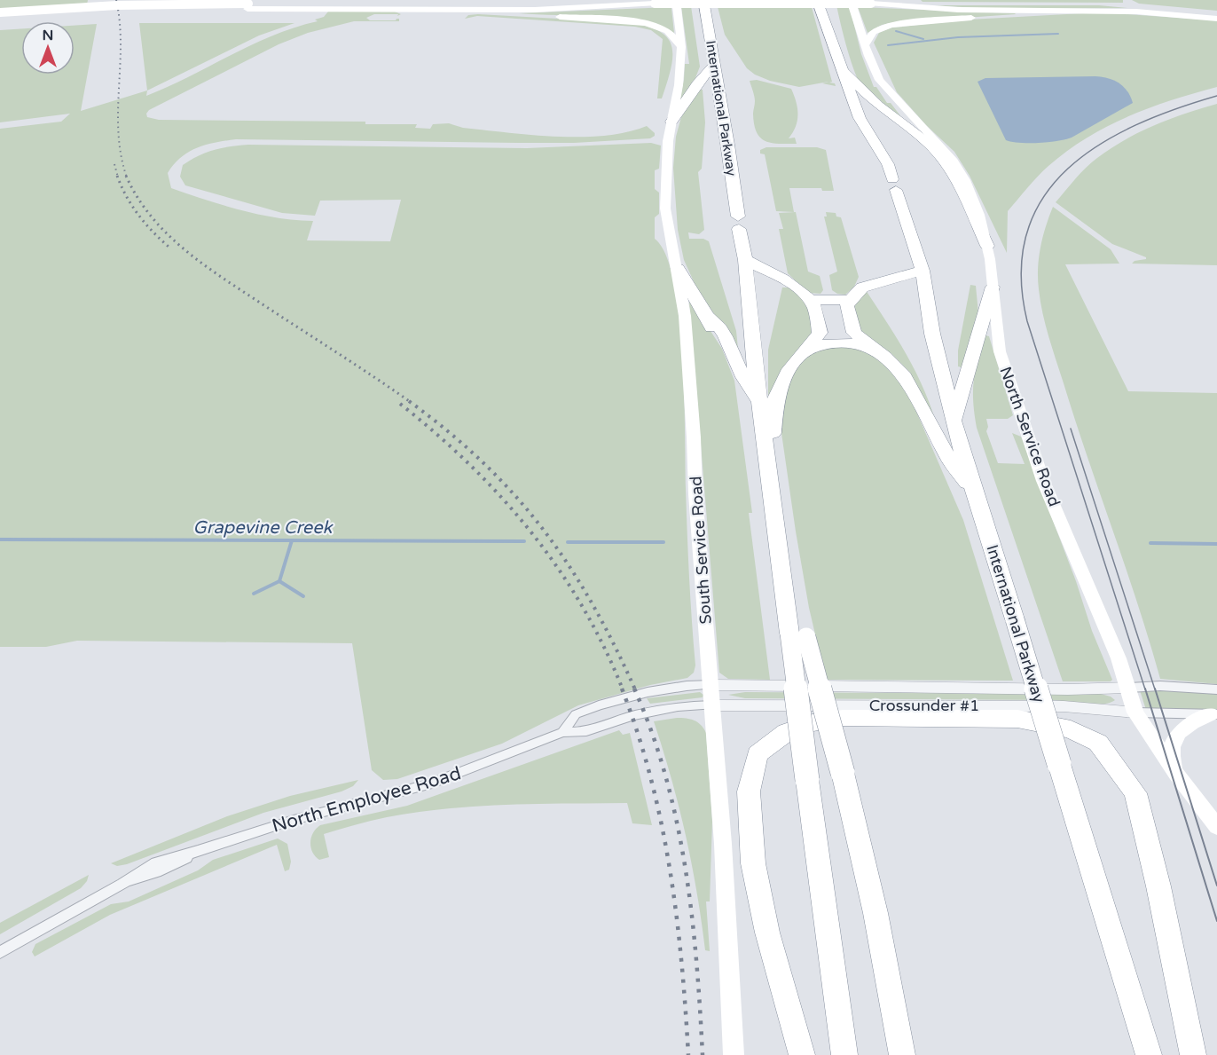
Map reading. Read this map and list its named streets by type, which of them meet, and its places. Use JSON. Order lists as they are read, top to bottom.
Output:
{
  "streets": {
    "highway": ["International Parkway"],
    "main road": ["North Service Road", "South Service Road"],
    "street": ["Crossunder #1", "North Employee Road"]
  },
  "crossings": [
    ["North Service Road", "Crossunder #1"],
    ["South Service Road", "Crossunder #1"],
    ["South Service Road", "North Employee Road"],
    ["Crossunder #1", "North Employee Road"]
  ],
  "water": ["Grapevine Creek"],
  "north": "top"
}
